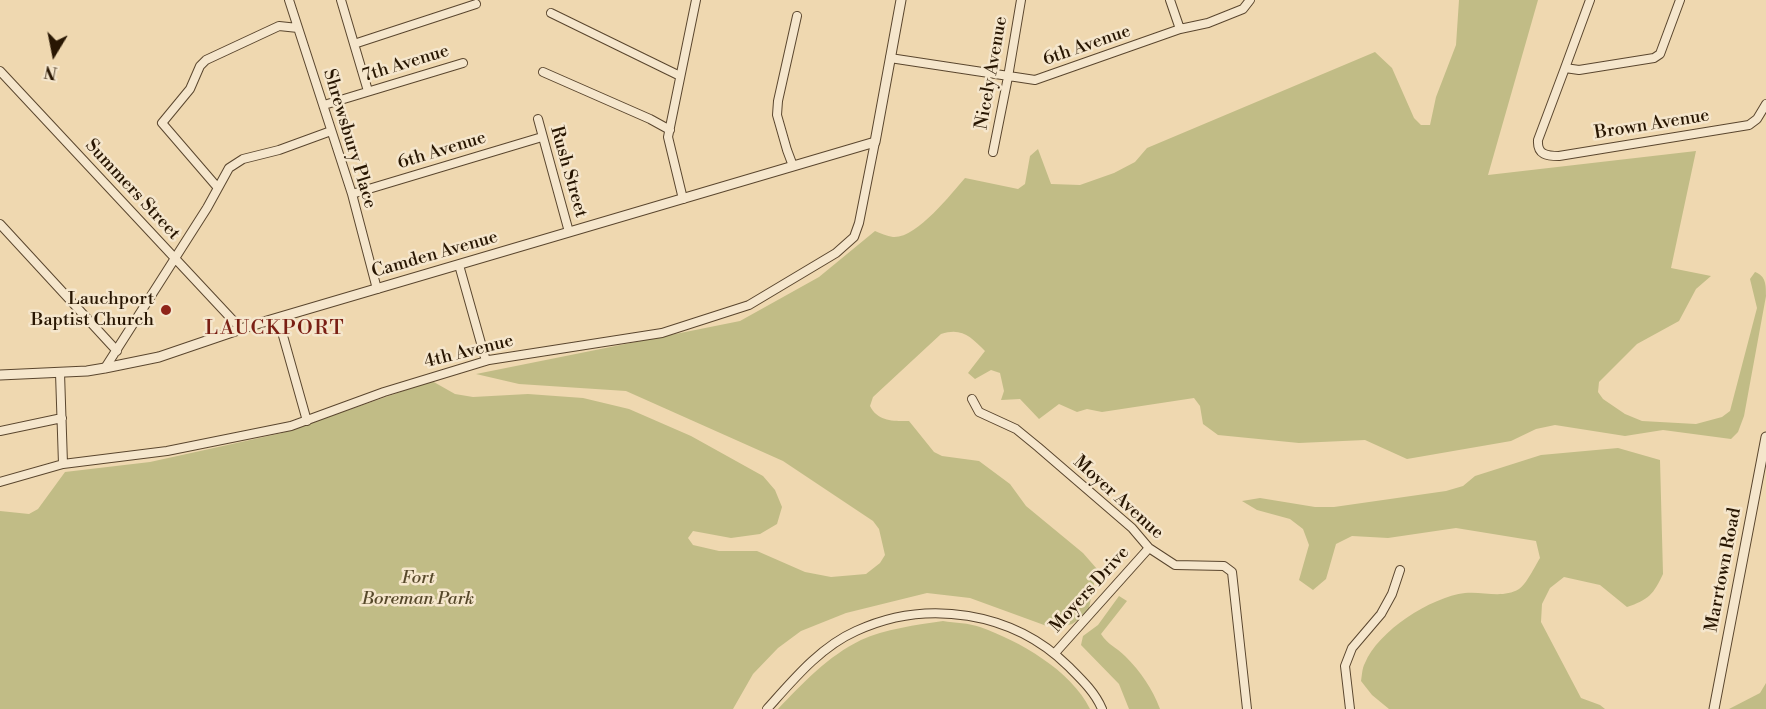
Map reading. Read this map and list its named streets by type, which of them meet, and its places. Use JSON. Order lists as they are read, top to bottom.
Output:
{
  "streets": {
    "street": [
      "6th Avenue",
      "7th Avenue",
      "Nicely Avenue",
      "Brown Avenue",
      "Shrewsbury Place",
      "Rush Street",
      "Summers Street",
      "Camden Avenue",
      "4th Avenue",
      "Moyer Avenue",
      "Marrtown Road",
      "Moyers Drive"
    ]
  },
  "crossings": [
    ["6th Avenue", "Nicely Avenue"],
    ["6th Avenue", "Shrewsbury Place"],
    ["6th Avenue", "Rush Street"],
    ["6th Avenue", "4th Avenue"],
    ["7th Avenue", "Shrewsbury Place"],
    ["Shrewsbury Place", "Camden Avenue"],
    ["Rush Street", "Camden Avenue"],
    ["Summers Street", "Camden Avenue"],
    ["Camden Avenue", "4th Avenue"],
    ["Moyer Avenue", "Moyers Drive"]
  ],
  "districts": ["LAUCKPORT"],
  "parks": ["Fort Boreman Park"],
  "places": ["Lauchport Baptist Church"],
  "north": "bottom"
}
